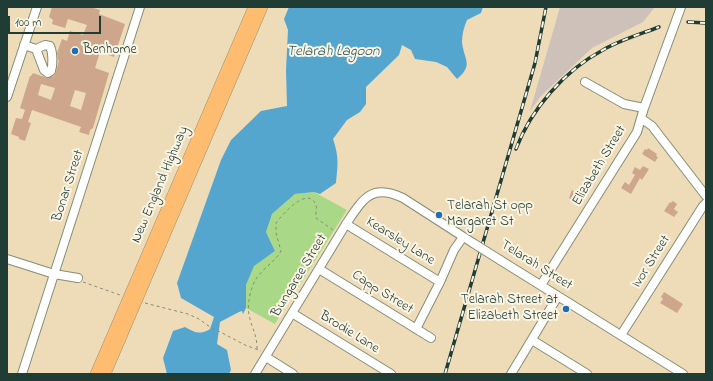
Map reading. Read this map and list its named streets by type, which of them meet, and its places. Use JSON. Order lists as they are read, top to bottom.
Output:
{
  "streets": {
    "highway": ["New England Highway"],
    "street": [
      "Elizabeth Street",
      "Bonar Street",
      "Kearsley Lane",
      "Ivor Street",
      "Telarah Street",
      "Bungaree Street",
      "Capp Street",
      "Brodie Lane"
    ]
  },
  "crossings": [
    ["Elizabeth Street", "Telarah Street"],
    ["Kearsley Lane", "Bungaree Street"],
    ["Ivor Street", "Telarah Street"],
    ["Telarah Street", "Bungaree Street"],
    ["Bungaree Street", "Capp Street"],
    ["Bungaree Street", "Brodie Lane"]
  ],
  "water": ["Telarah Lagoon"],
  "places": ["Benhome", "Telarah St opp Margaret St", "Telarah Street at Elizabeth Street"],
  "scale_bar": "100 m"
}
